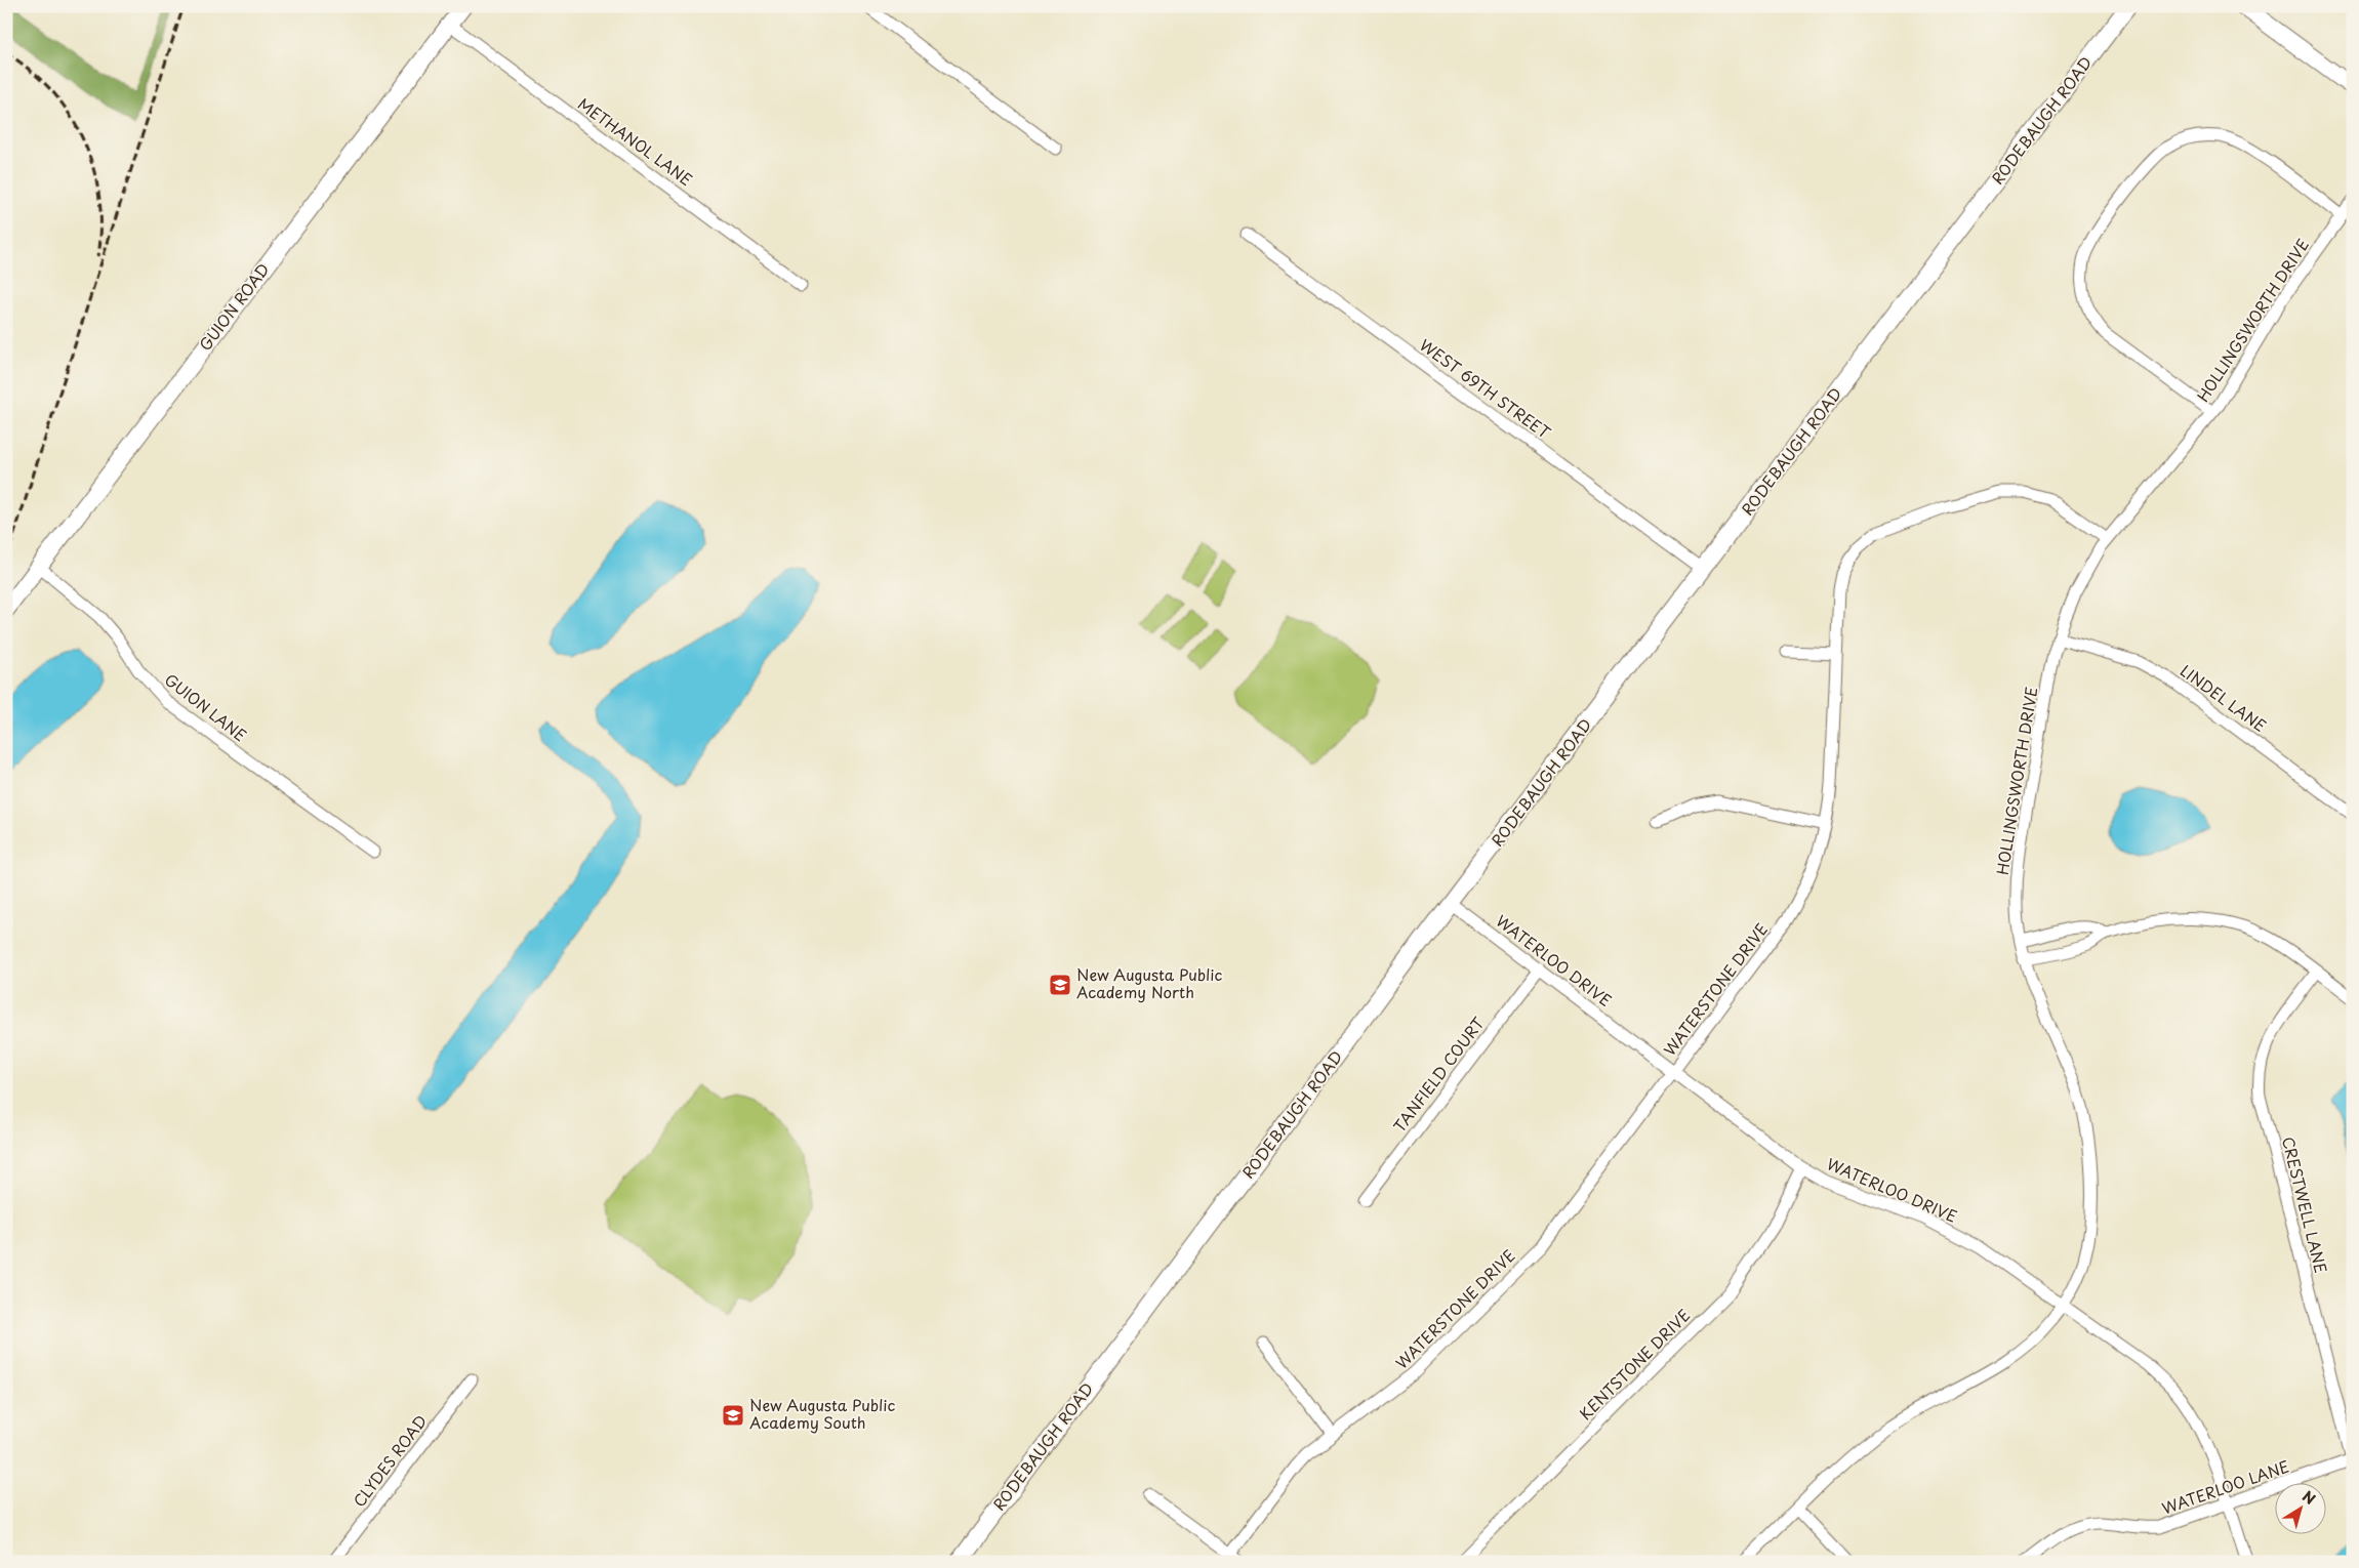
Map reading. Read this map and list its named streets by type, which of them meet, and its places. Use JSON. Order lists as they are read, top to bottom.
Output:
{
  "streets": {
    "street": [
      "RODEBAUGH ROAD",
      "METHANOL LANE",
      "GUION ROAD",
      "HOLLINGSWORTH DRIVE",
      "WEST 69TH STREET",
      "LINDEL LANE",
      "GUION LANE",
      "WATERLOO DRIVE",
      "WATERSTONE DRIVE",
      "TANFIELD COURT",
      "CRESTWELL LANE",
      "KENTSTONE DRIVE",
      "CLYDES ROAD",
      "WATERLOO LANE"
    ]
  },
  "crossings": [
    ["RODEBAUGH ROAD", "WEST 69TH STREET"],
    ["RODEBAUGH ROAD", "WATERLOO DRIVE"],
    ["METHANOL LANE", "GUION ROAD"],
    ["GUION ROAD", "GUION LANE"],
    ["HOLLINGSWORTH DRIVE", "LINDEL LANE"],
    ["HOLLINGSWORTH DRIVE", "WATERLOO DRIVE"],
    ["HOLLINGSWORTH DRIVE", "WATERSTONE DRIVE"],
    ["WATERLOO DRIVE", "WATERSTONE DRIVE"],
    ["WATERLOO DRIVE", "TANFIELD COURT"],
    ["WATERLOO DRIVE", "KENTSTONE DRIVE"],
    ["WATERLOO DRIVE", "WATERLOO LANE"],
    ["CRESTWELL LANE", "WATERLOO LANE"]
  ],
  "places": {
    "school or university": ["New Augusta Public Academy North", "New Augusta Public Academy South"]
  },
  "north": "top right"
}
